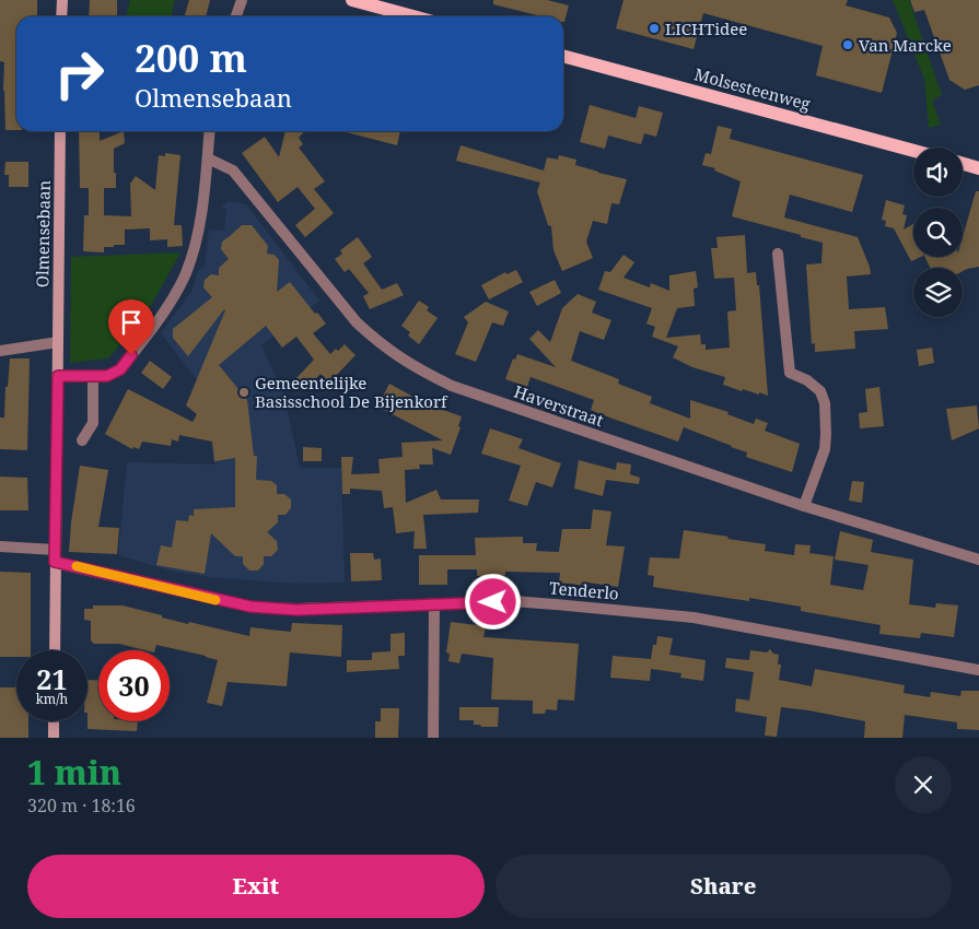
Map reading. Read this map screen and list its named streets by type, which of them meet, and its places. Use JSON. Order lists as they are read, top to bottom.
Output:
{
  "streets": {
    "main road": ["Molsesteenweg"],
    "street": ["Olmensebaan", "Haverstraat", "Tenderlo"]
  },
  "crossings": [
    ["Olmensebaan", "Tenderlo"]
  ],
  "places": ["LICHTidee", "Van Marcke", "Gemeentelijke Basisschool De Bijenkorf"],
  "page": {
    "turn": ["200 m", "Olmensebaan"],
    "speed": "21 km/h",
    "limit": "30",
    "heading": ["1 min", "320 m · 18:16"],
    "buttons": ["Exit", "Share"]
  }
}
